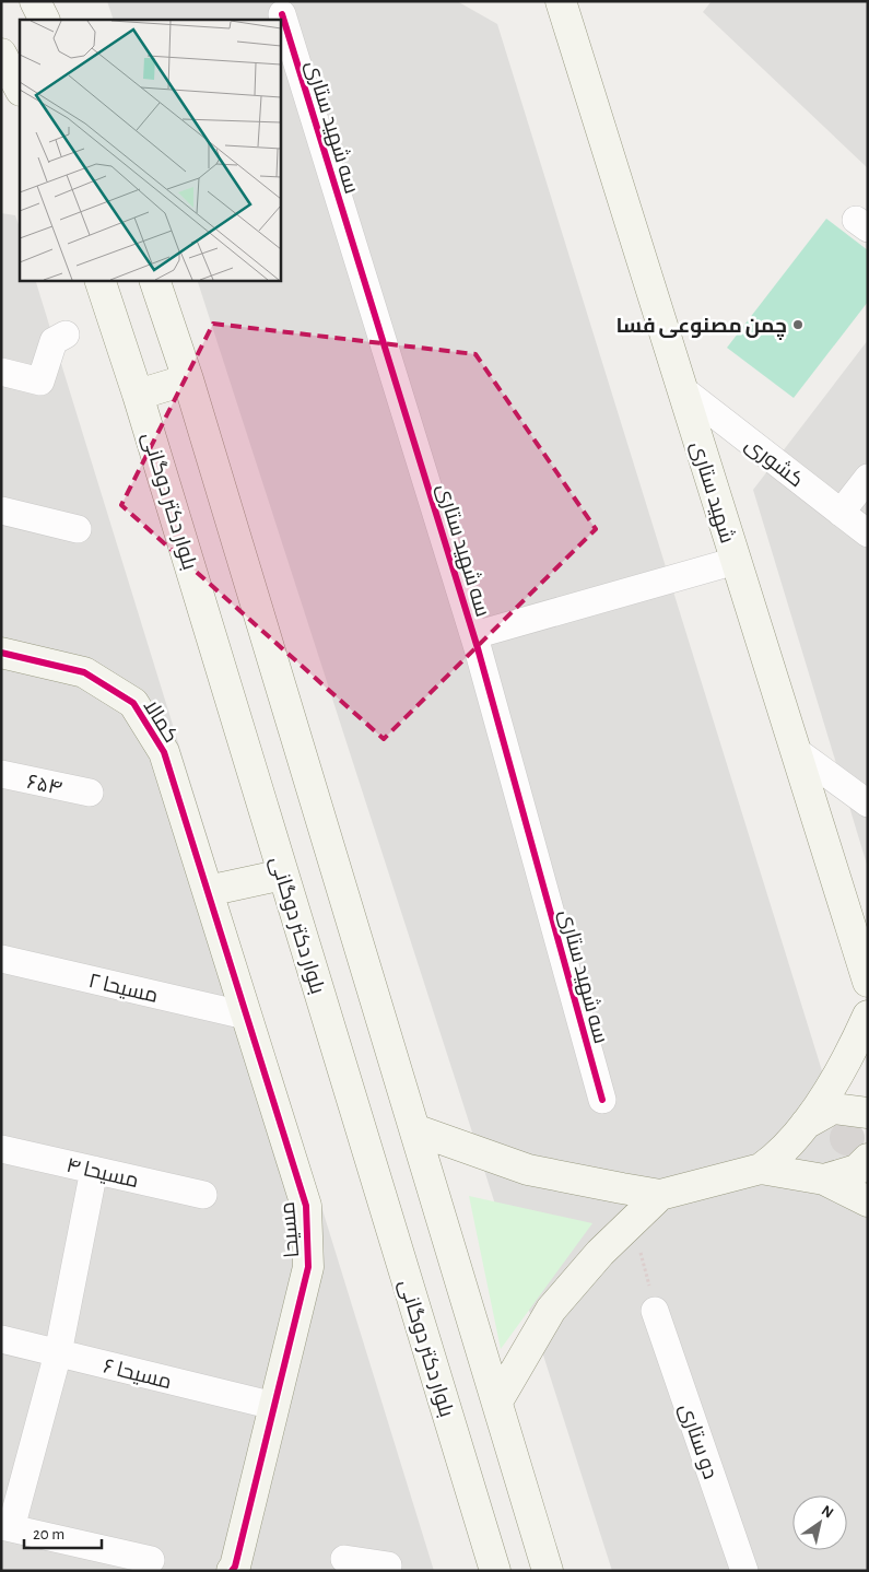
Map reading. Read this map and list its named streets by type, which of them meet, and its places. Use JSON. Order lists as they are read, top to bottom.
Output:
{
  "streets": {
    "street": [
      "سه شهید ستاری",
      "کشوری",
      "شهید ستاری",
      "بلوار دکتر دوگانی",
      "کمالا",
      "۶۵۴",
      "مسيحا ۲",
      "مسيحا ۴",
      "مسیحا",
      "مسيحا ۶",
      "دو ستاری"
    ]
  },
  "crossings": [
    ["سه شهید ستاری", "شهید ستاری"],
    ["کشوری", "شهید ستاری"],
    ["کمالا", "مسیحا"],
    ["مسيحا ۲", "مسیحا"],
    ["مسیحا", "مسيحا ۶"]
  ],
  "places": ["چمن مصنوعی فسا"],
  "scale_bar": "20 m",
  "north": "top right"
}
